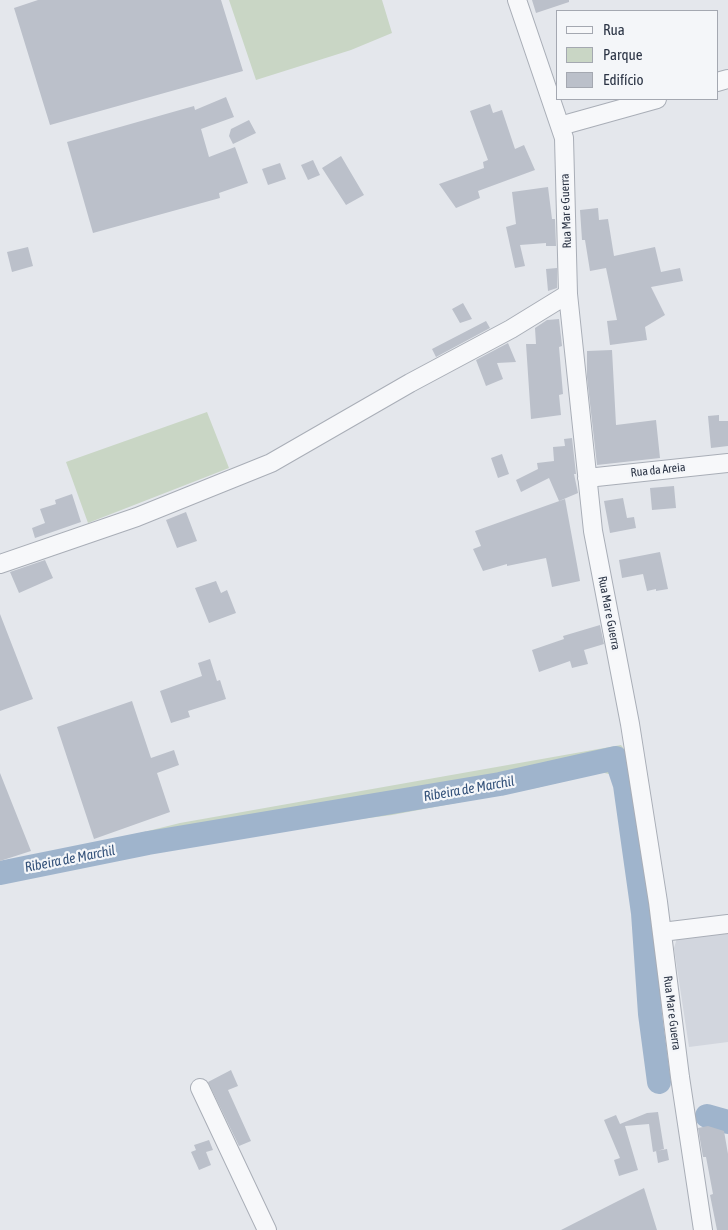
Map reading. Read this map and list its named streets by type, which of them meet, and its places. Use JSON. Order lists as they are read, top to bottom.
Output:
{
  "streets": {
    "street": ["Rua Mar e Guerra", "Rua da Areia"]
  },
  "crossings": [
    ["Rua Mar e Guerra", "Rua da Areia"]
  ],
  "water": ["Ribeira de Marchil"],
  "legend": ["Rua", "Parque", "Edifício"]
}
